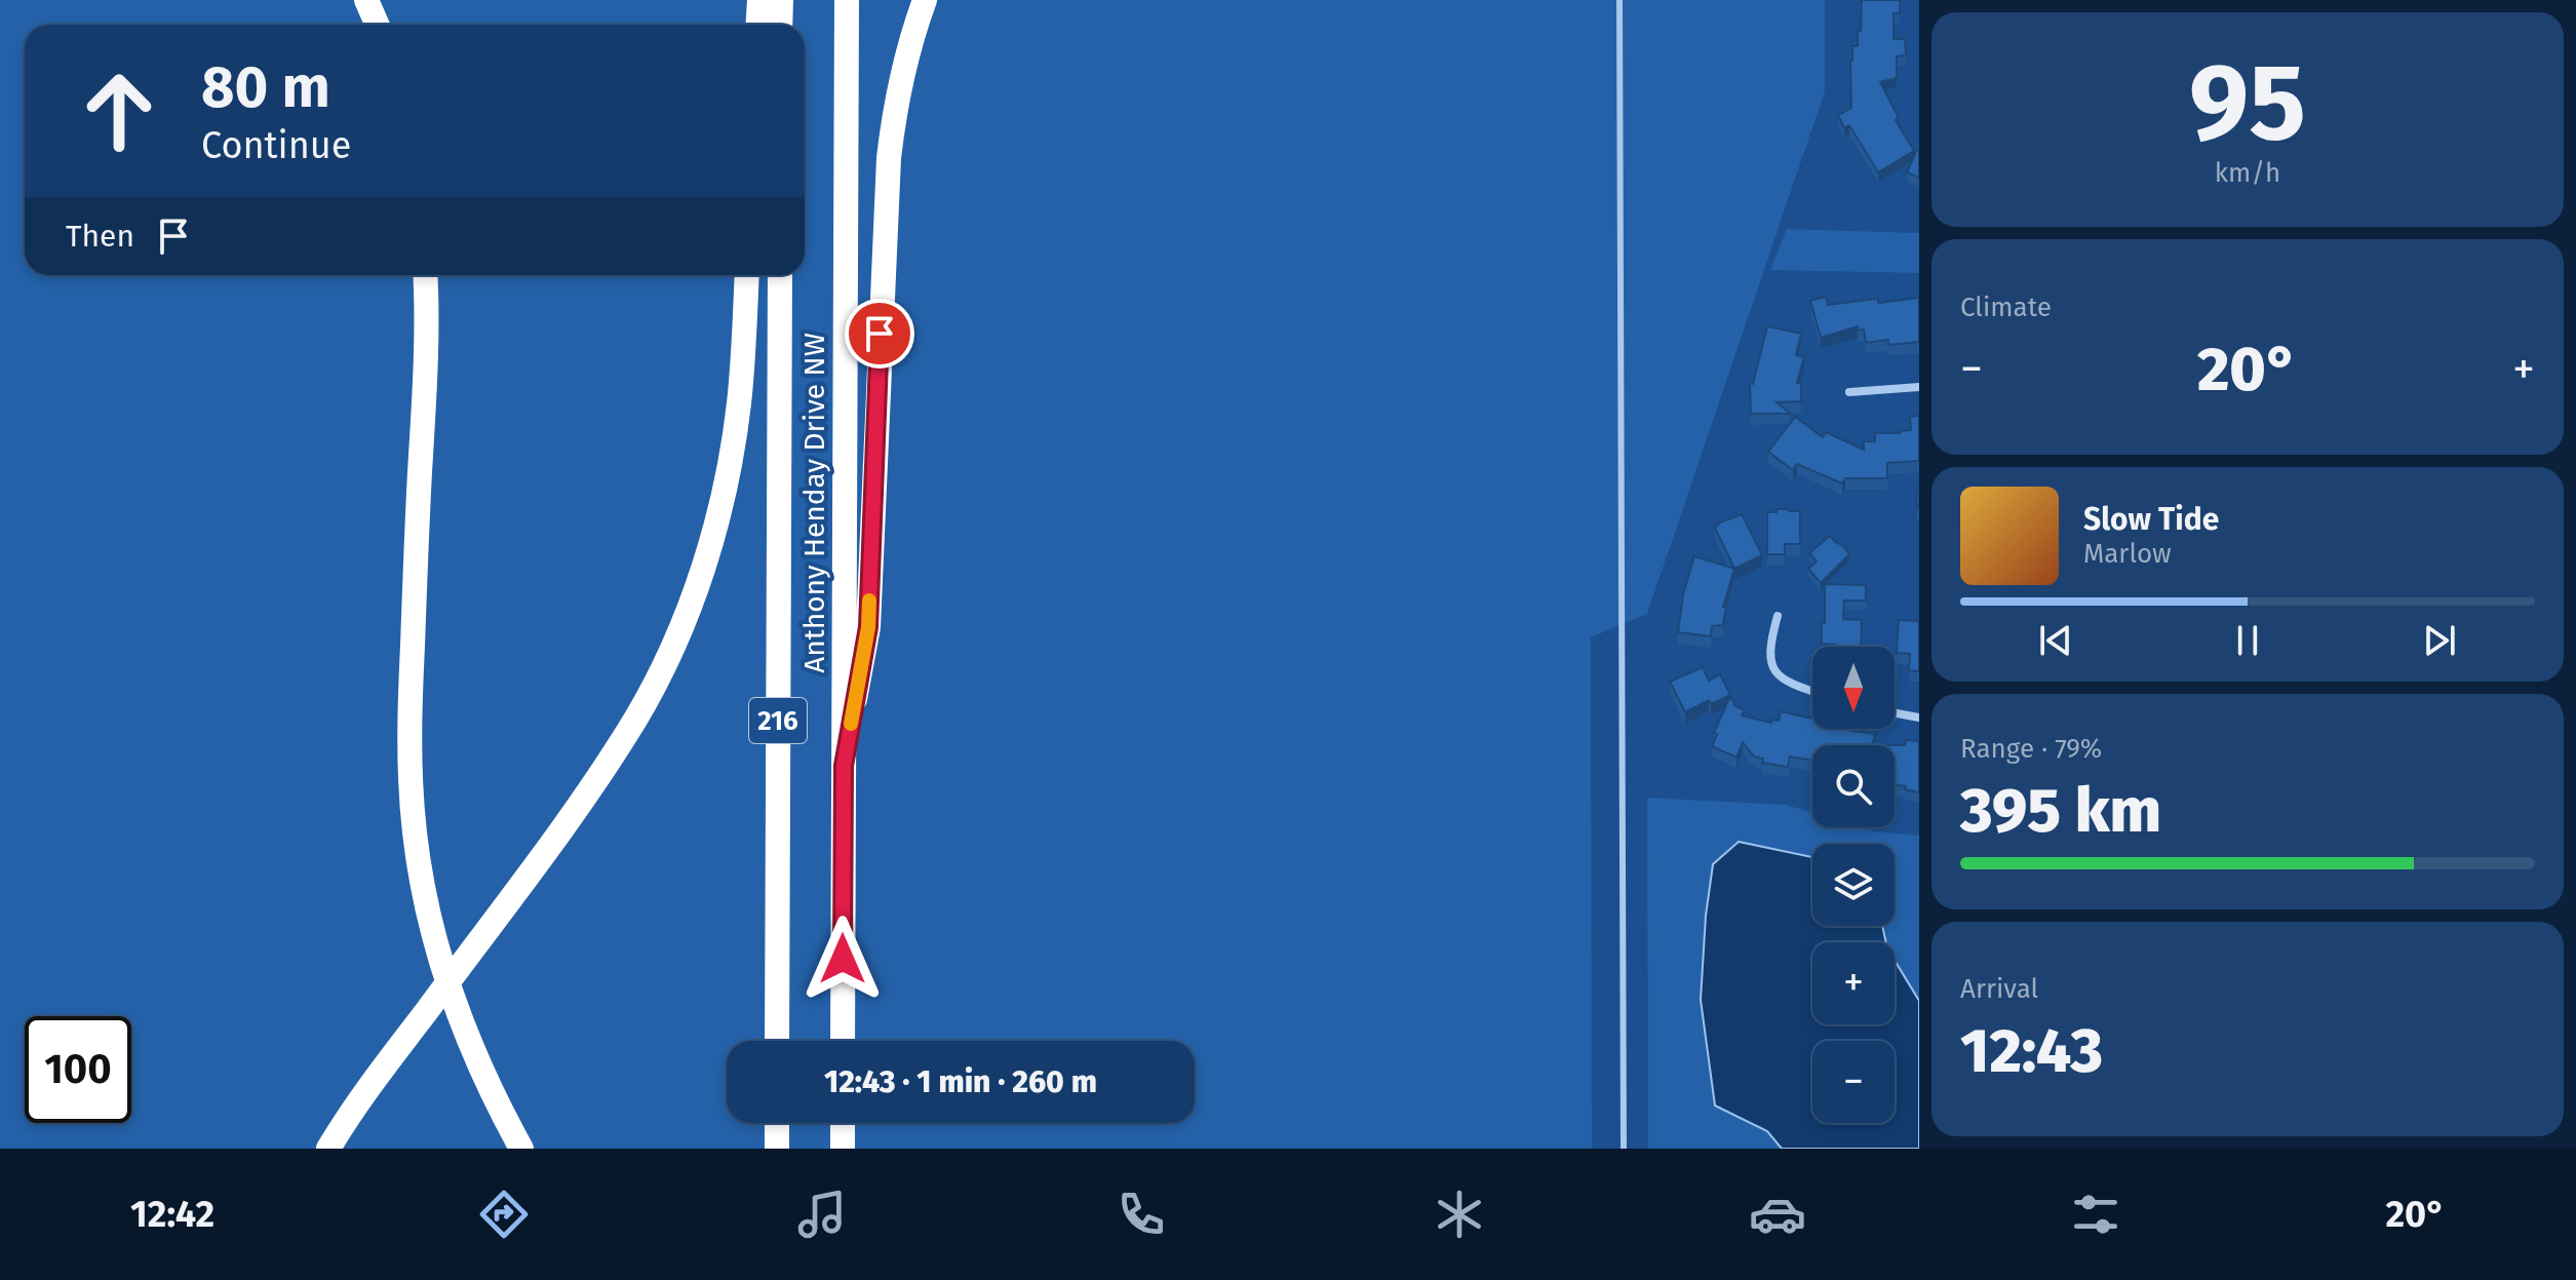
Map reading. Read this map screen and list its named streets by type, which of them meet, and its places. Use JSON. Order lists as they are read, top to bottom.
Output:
{
  "streets": {
    "highway": ["Anthony Henday Drive NW", "216"]
  },
  "north": "bottom",
  "page": {
    "tile": [
      ["95", "km/h"],
      "Climate",
      ["Range · 79%", "395 km"],
      ["Arrival", "12:43"]
    ],
    "turn": ["80 m", "Continue"],
    "then": "Then",
    "heat": ["−", "20°", "+"],
    "song": ["Slow Tide", "Marlow"],
    "map_buttons": ["+", "−"],
    "limit": "100",
    "trip": "12:43 · 1 min · 260 m",
    "tabs": ["12:42", "20°"]
  }
}
